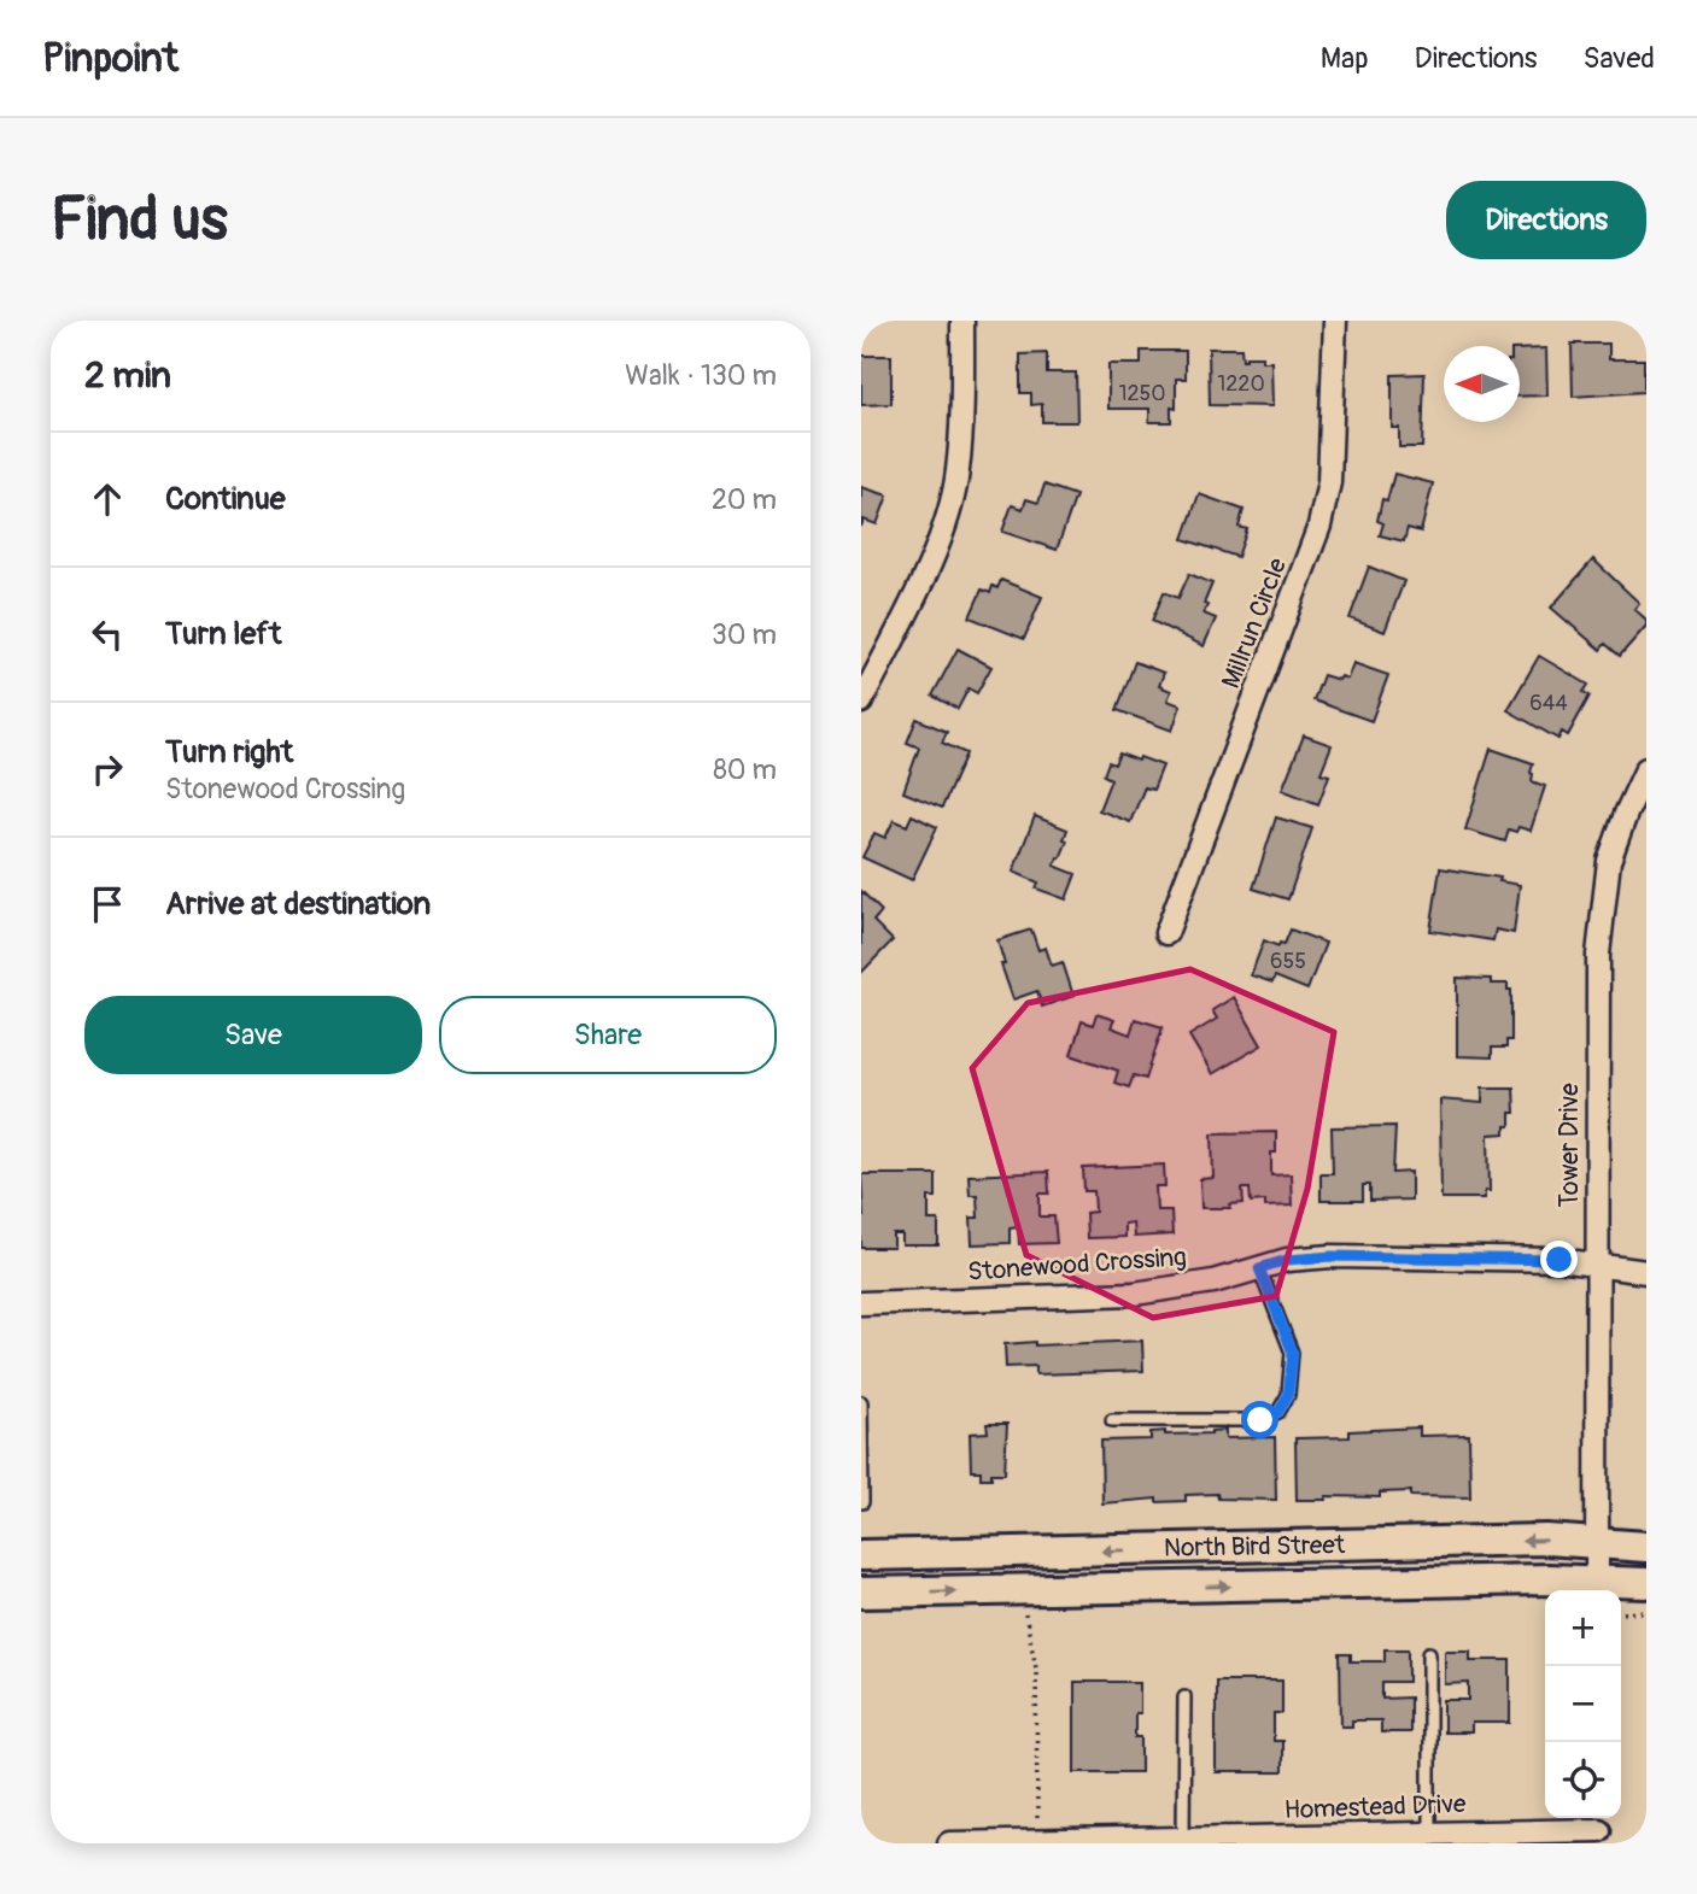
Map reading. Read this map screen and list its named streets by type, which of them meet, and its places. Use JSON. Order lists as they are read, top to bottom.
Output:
{
  "streets": {
    "street": [
      "Millrun Circle",
      "Tower Drive",
      "Stonewood Crossing",
      "North Bird Street",
      "Homestead Drive"
    ]
  },
  "crossings": [
    ["Tower Drive", "Stonewood Crossing"],
    ["Tower Drive", "North Bird Street"]
  ],
  "house_numbers": [
    "1220",
    "1250",
    "644",
    "655"
  ],
  "north": "left",
  "page": {
    "header": "Pinpoint",
    "nav": ["Map", "Directions", "Saved"],
    "buttons": [
      "Directions",
      ["Save", "Share"]
    ],
    "title": "Find us",
    "heading": ["2 min", "Walk · 130 m"],
    "list": [
      ["Continue", "20 m"],
      ["Turn left", "30 m"],
      ["Turn right", "Stonewood Crossing", "80 m"],
      "Arrive at destination"
    ],
    "map_buttons": ["+", "−"]
  }
}
